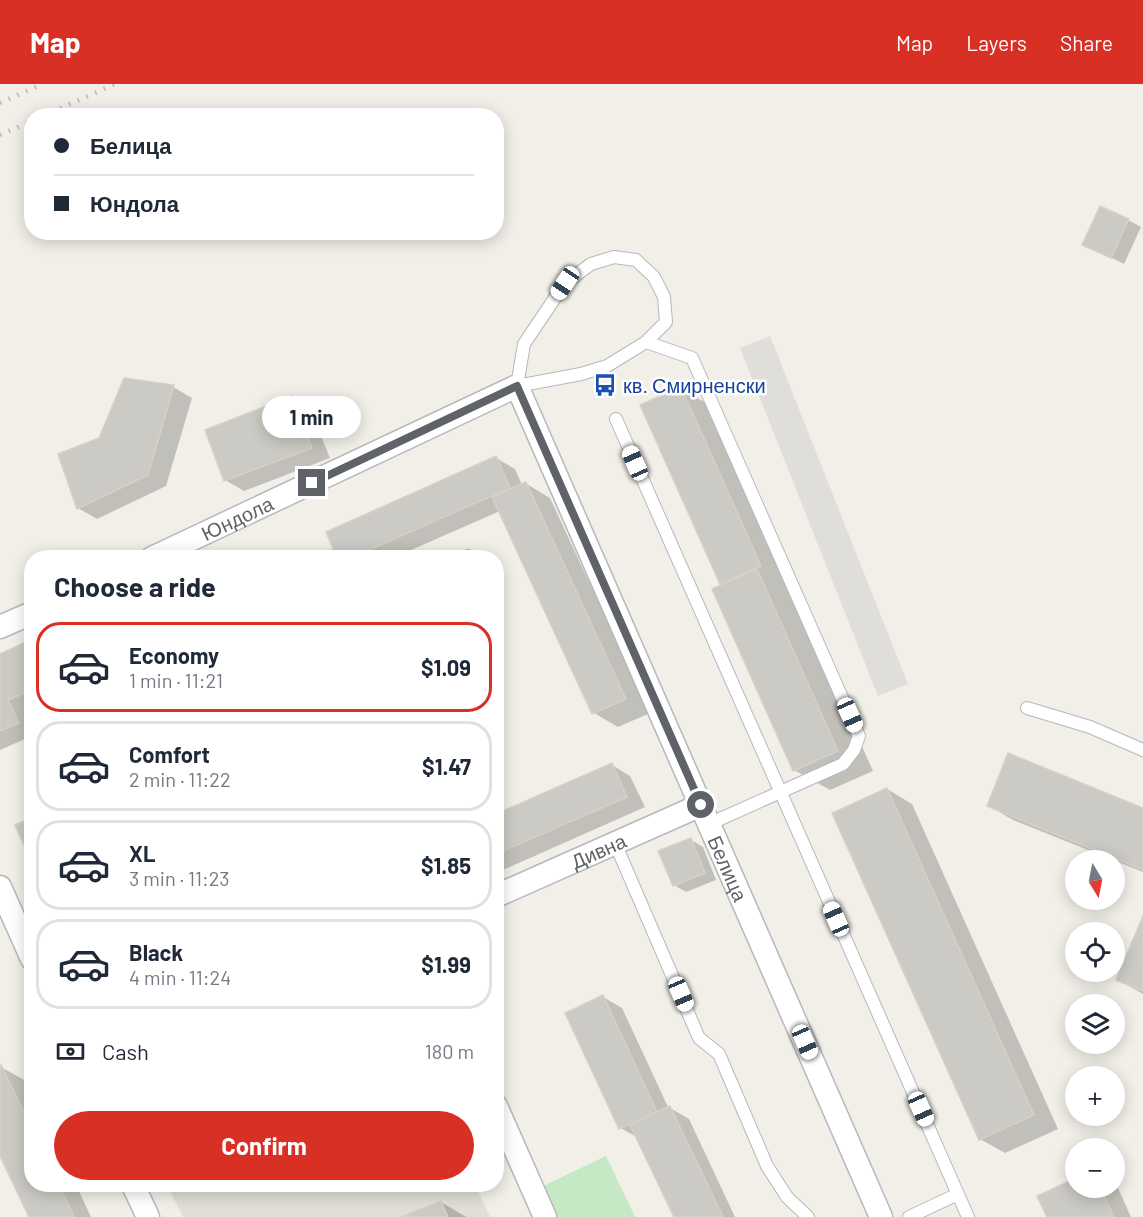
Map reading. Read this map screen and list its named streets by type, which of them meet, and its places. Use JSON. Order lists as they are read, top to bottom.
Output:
{
  "streets": {
    "street": ["Юндола", "Дивна", "Белица"]
  },
  "crossings": [
    ["Юндола", "Белица"],
    ["Дивна", "Белица"]
  ],
  "places": {
    "bus stop": ["кв. Смирненски"]
  },
  "north": "bottom",
  "page": {
    "header": "Map",
    "nav": ["Map", "Layers", "Share"],
    "banner": ["Белица", "Юндола"],
    "bubble": "1 min",
    "heading": "Choose a ride",
    "list": [
      {
        "name": "Economy",
        "note": "1 min · 11:21",
        "value": "$1.09"
      },
      {
        "name": "Comfort",
        "note": "2 min · 11:22",
        "value": "$1.47"
      },
      {
        "name": "XL",
        "note": "3 min · 11:23",
        "value": "$1.85"
      },
      {
        "name": "Black",
        "note": "4 min · 11:24",
        "value": "$1.99"
      }
    ],
    "map_buttons": ["+", "−"],
    "pay": ["Cash", "180 m"],
    "buttons": "Confirm"
  }
}
